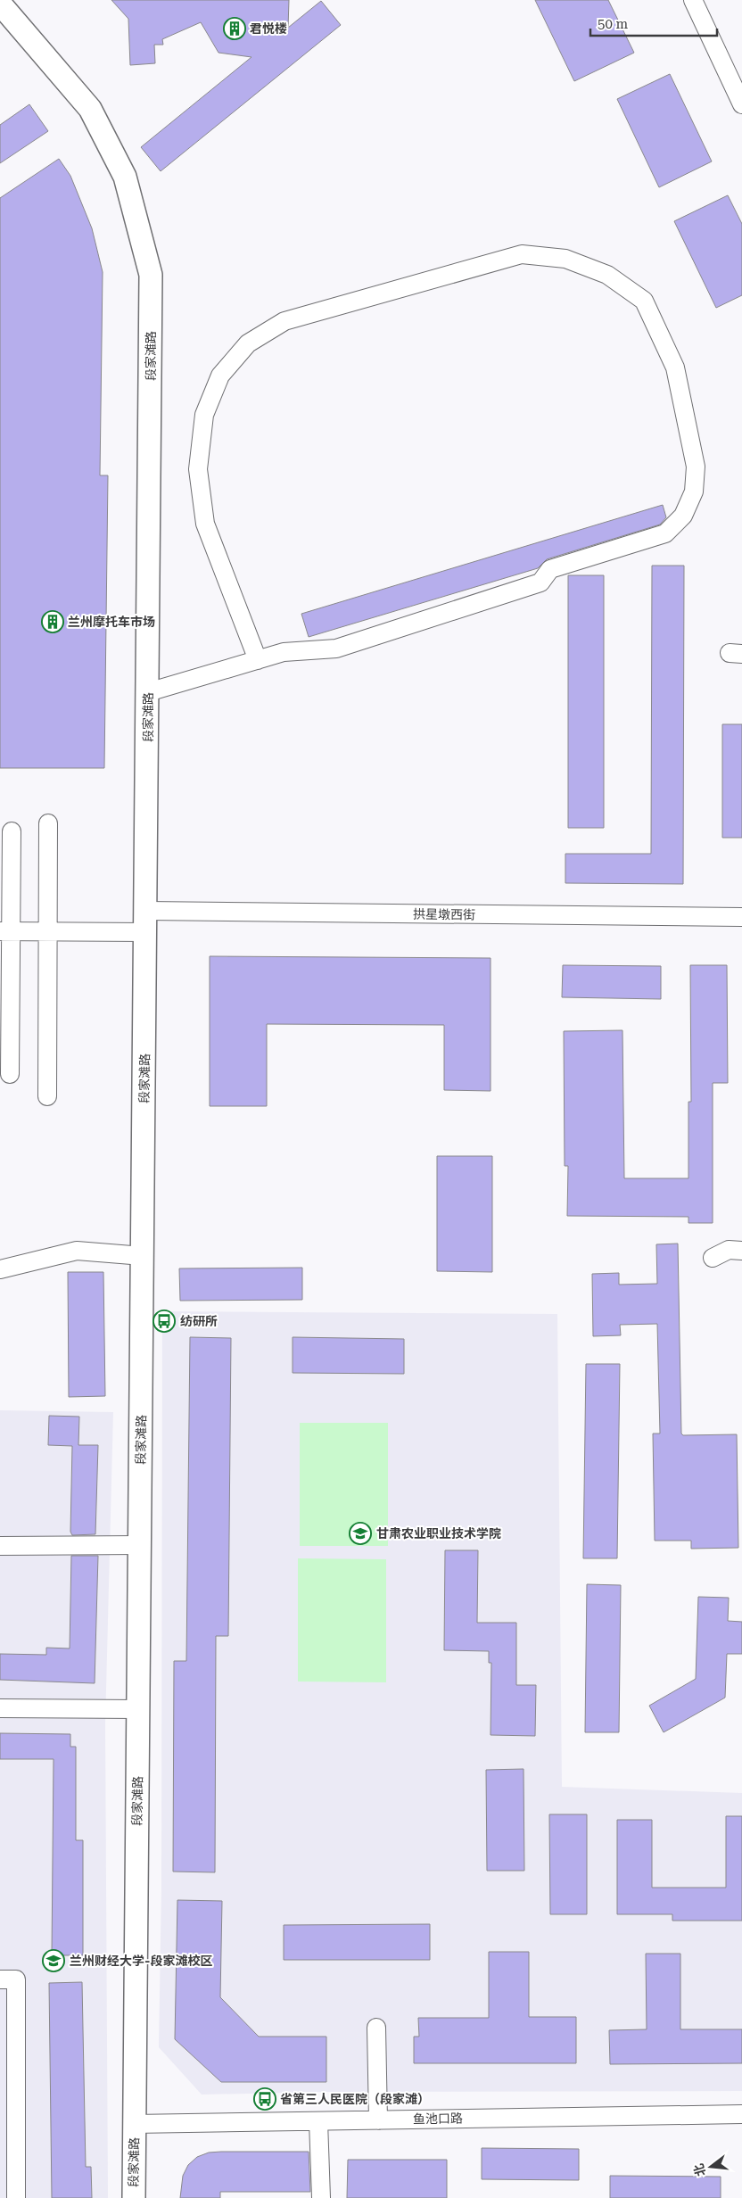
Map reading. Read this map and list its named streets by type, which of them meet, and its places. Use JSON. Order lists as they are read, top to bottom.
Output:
{
  "streets": {
    "main road": ["段家滩路"],
    "street": ["拱星墩西街", "鱼池口路"]
  },
  "crossings": [
    ["段家滩路", "拱星墩西街"],
    ["段家滩路", "鱼池口路"]
  ],
  "places": {
    "building": ["君悦楼", "兰州摩托车市场"],
    "bus stop": ["纺研所", "省第三人民医院（段家滩）"],
    "school or university": ["甘肃农业职业技术学院", "兰州财经大学-段家滩校区"]
  },
  "scale_bar": "50 m",
  "north": "left"
}
